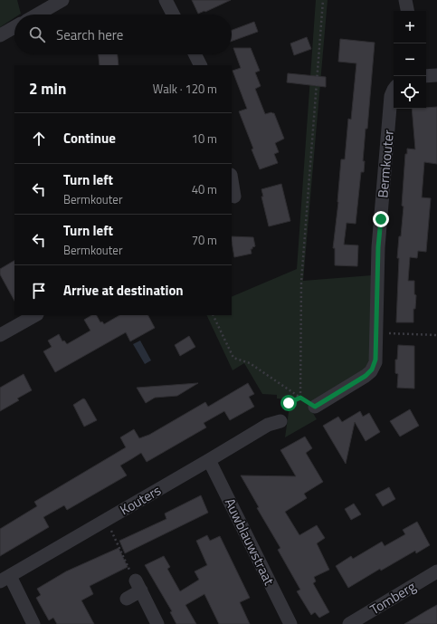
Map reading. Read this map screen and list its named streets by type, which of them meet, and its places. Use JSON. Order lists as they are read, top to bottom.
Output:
{
  "streets": {
    "street": [
      "Bermkouter",
      "Kouters",
      "Auwblauwstraat",
      "Tomberg"
    ]
  },
  "crossings": [
    ["Kouters", "Auwblauwstraat"]
  ],
  "page": {
    "map_buttons": ["+", "−"],
    "search": "Search here",
    "heading": ["2 min", "Walk · 120 m"],
    "list": [
      ["Continue", "10 m"],
      ["Turn left", "Bermkouter", "40 m"],
      ["Turn left", "Bermkouter", "70 m"],
      "Arrive at destination"
    ]
  }
}
